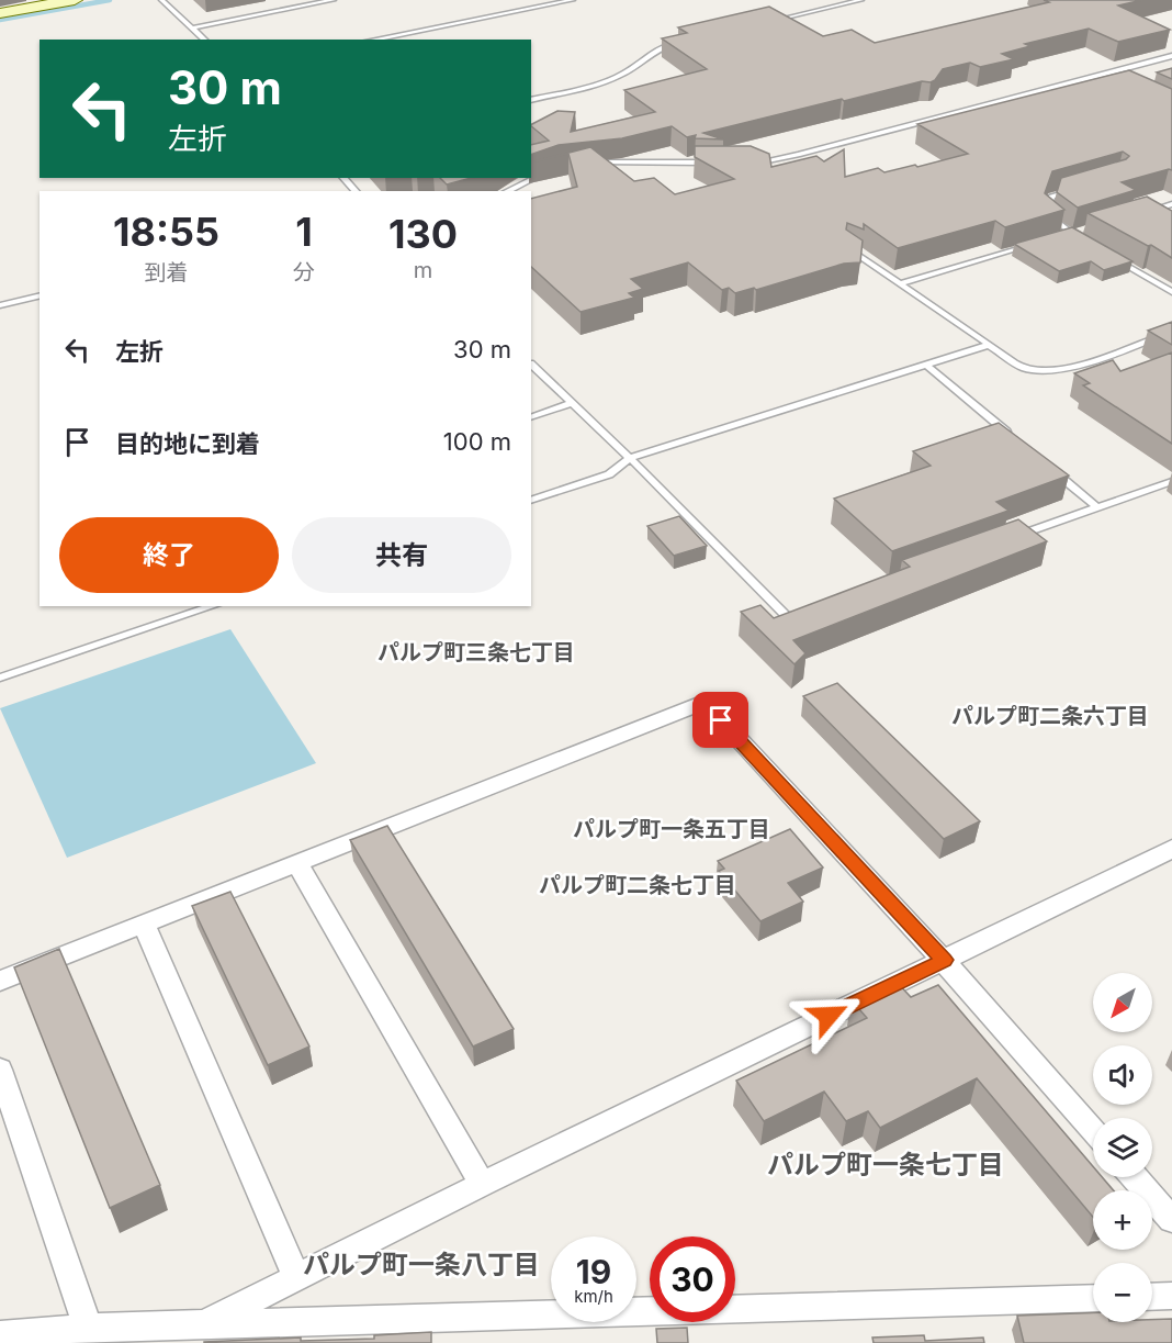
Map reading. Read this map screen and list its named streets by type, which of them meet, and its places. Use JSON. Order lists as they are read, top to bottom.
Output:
{
  "districts": [
    "パルプ町三条七丁目",
    "パルプ町二条六丁目",
    "パルプ町一条五丁目",
    "パルプ町二条七丁目",
    "パルプ町一条七丁目",
    "パルプ町一条八丁目"
  ],
  "north": "bottom left",
  "page": {
    "turn": ["30 m", "左折"],
    "eta": [
      "18:55",
      "到着",
      "1",
      "分",
      "130",
      "m"
    ],
    "list": [
      {
        "name": "左折",
        "value": "30 m"
      },
      {
        "name": "目的地に到着",
        "value": "100 m"
      }
    ],
    "buttons": ["終了", "共有"],
    "map_buttons": ["+", "−"],
    "speed": "19 km/h",
    "limit": "30"
  }
}
